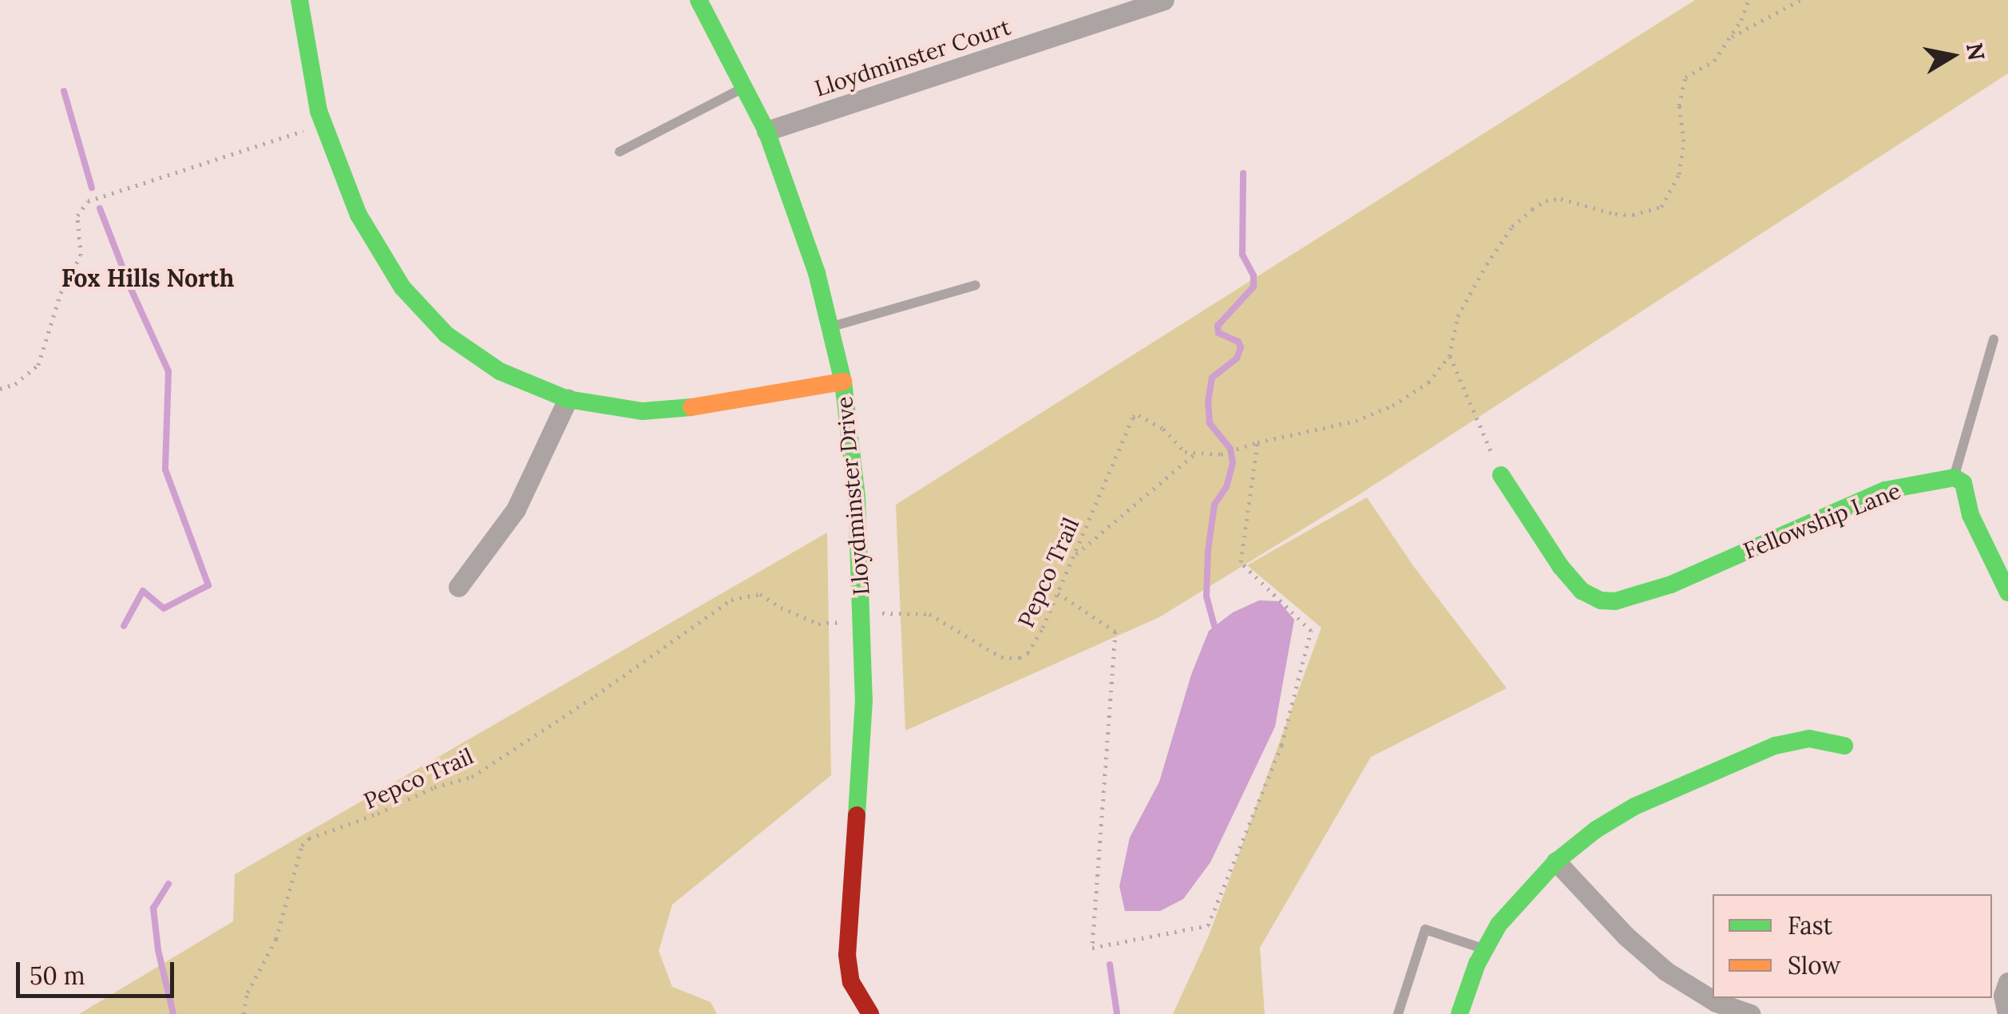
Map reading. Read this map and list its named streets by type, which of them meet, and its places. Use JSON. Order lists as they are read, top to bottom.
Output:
{
  "streets": {
    "street": ["Lloydminster Court", "Lloydminster Drive", "Fellowship Lane"],
    "path": ["Pepco Trail"]
  },
  "crossings": [
    ["Lloydminster Court", "Lloydminster Drive"],
    ["Lloydminster Drive", "Pepco Trail"]
  ],
  "districts": ["Fox Hills North"],
  "legend": ["Fast", "Slow"],
  "scale_bar": "50 m",
  "north": "right"
}
